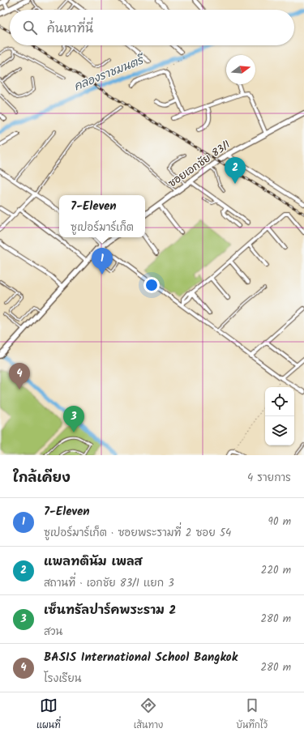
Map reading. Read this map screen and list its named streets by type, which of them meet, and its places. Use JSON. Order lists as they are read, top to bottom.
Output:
{
  "streets": {
    "street": ["ซอยเอกชัย 83/1"]
  },
  "water": ["คลองราชมนตรี"],
  "north": "right",
  "page": {
    "search": "ค้นหาที่นี่",
    "pins": [
      "2",
      "1",
      "4",
      "3"
    ],
    "popup": ["7-Eleven", "ซูเปอร์มาร์เก็ต"],
    "heading": ["ใกล้เคียง", "4 รายการ"],
    "list": [
      {
        "mark": "1",
        "name": "7-Eleven",
        "note": "ซูเปอร์มาร์เก็ต · ซอยพระรามที่ 2 ซอย 54",
        "value": "90 m"
      },
      {
        "mark": "2",
        "name": "แพลทตินัม เพลส",
        "note": "สถานที่ · เอกชัย 83/1 แยก 3",
        "value": "220 m"
      },
      {
        "mark": "3",
        "name": "เซ็นทรัลปาร์คพระราม 2",
        "note": "สวน",
        "value": "280 m"
      },
      {
        "mark": "4",
        "name": "BASIS International School Bangkok",
        "note": "โรงเรียน",
        "value": "280 m"
      }
    ],
    "nav": ["แผนที่", "เส้นทาง", "บันทึกไว้"]
  }
}
